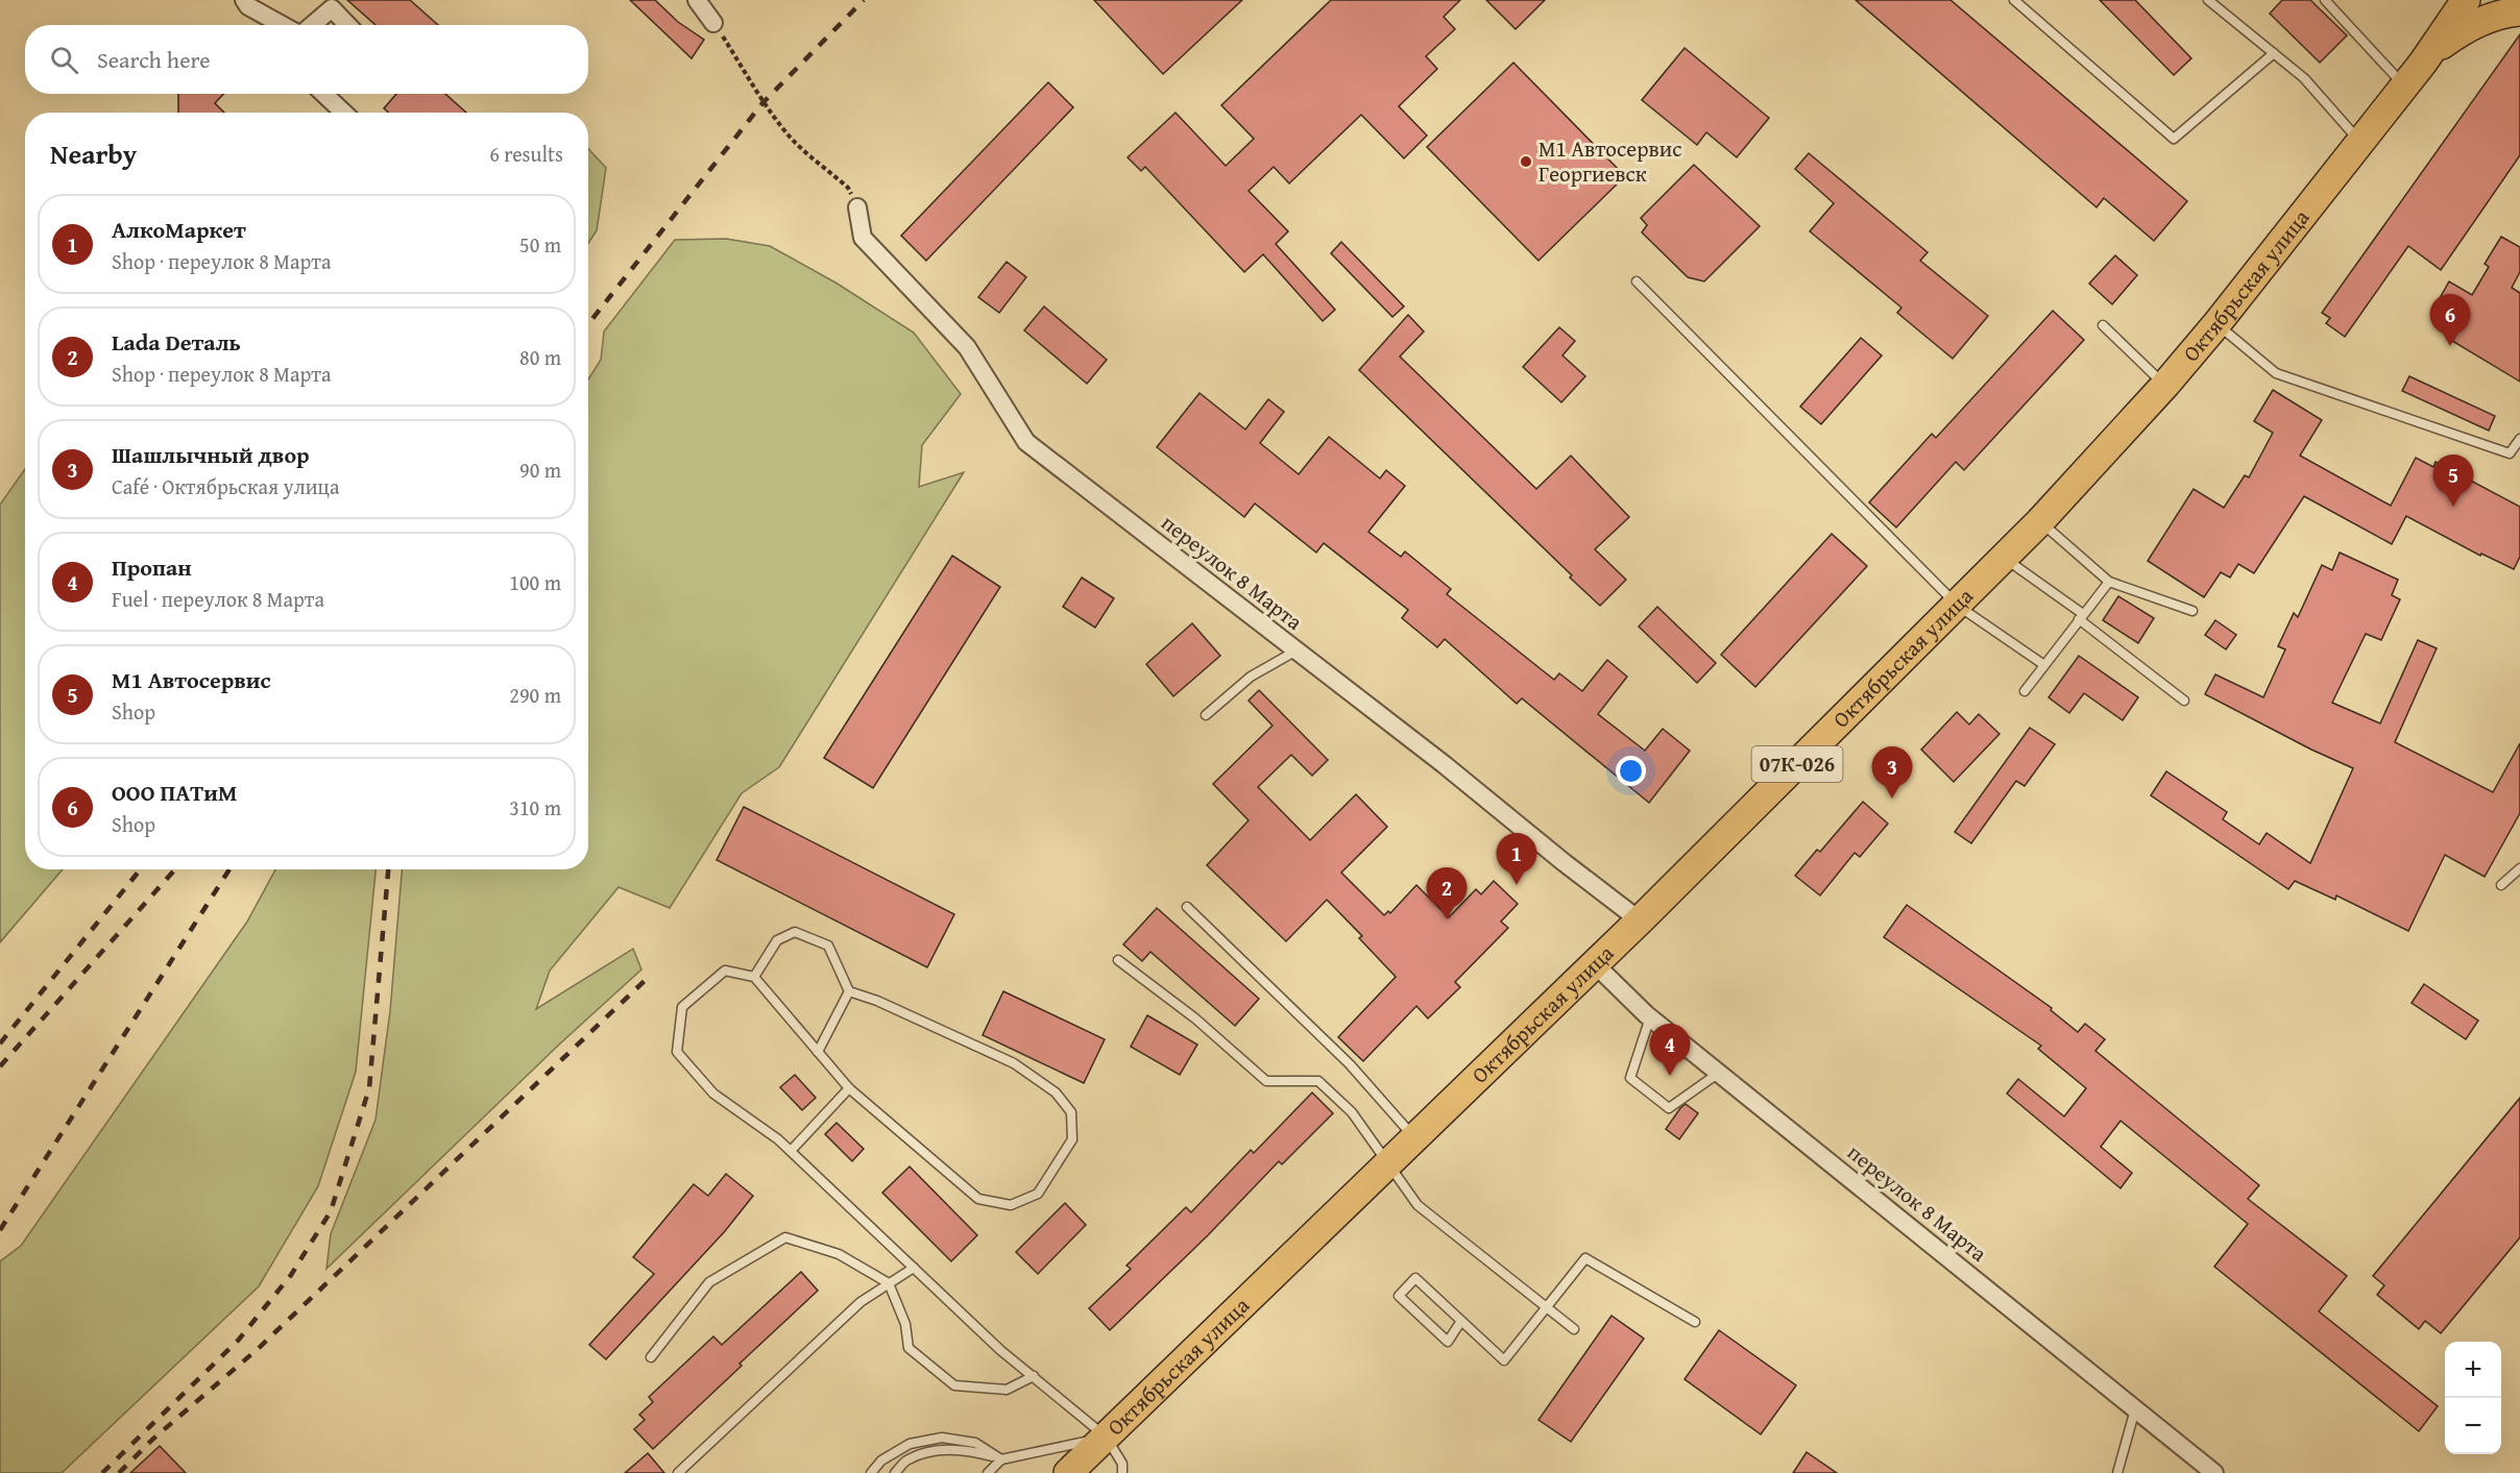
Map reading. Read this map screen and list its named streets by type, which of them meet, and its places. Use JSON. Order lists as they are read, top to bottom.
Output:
{
  "streets": {
    "main road": ["Октябрьская улица", "07К-026"],
    "street": ["переулок 8 Марта"]
  },
  "crossings": [
    ["Октябрьская улица", "переулок 8 Марта"]
  ],
  "places": ["М1 Автосервис Георгиевск"],
  "page": {
    "search": "Search here",
    "heading": ["Nearby", "6 results"],
    "list": [
      {
        "mark": "1",
        "name": "АлкоМаркет",
        "note": "Shop · переулок 8 Марта",
        "value": "50 m"
      },
      {
        "mark": "2",
        "name": "Lada Dеталь",
        "note": "Shop · переулок 8 Марта",
        "value": "80 m"
      },
      {
        "mark": "3",
        "name": "Шашлычный двор",
        "note": "Café · Октябрьская улица",
        "value": "90 m"
      },
      {
        "mark": "4",
        "name": "Пропан",
        "note": "Fuel · переулок 8 Марта",
        "value": "100 m"
      },
      {
        "mark": "5",
        "name": "М1 Автосервис",
        "note": "Shop",
        "value": "290 m"
      },
      {
        "mark": "6",
        "name": "ООО ПАТиМ",
        "note": "Shop",
        "value": "310 m"
      }
    ],
    "pins": [
      "6",
      "5",
      "3",
      "1",
      "2",
      "4"
    ],
    "map_buttons": ["+", "−"]
  }
}
